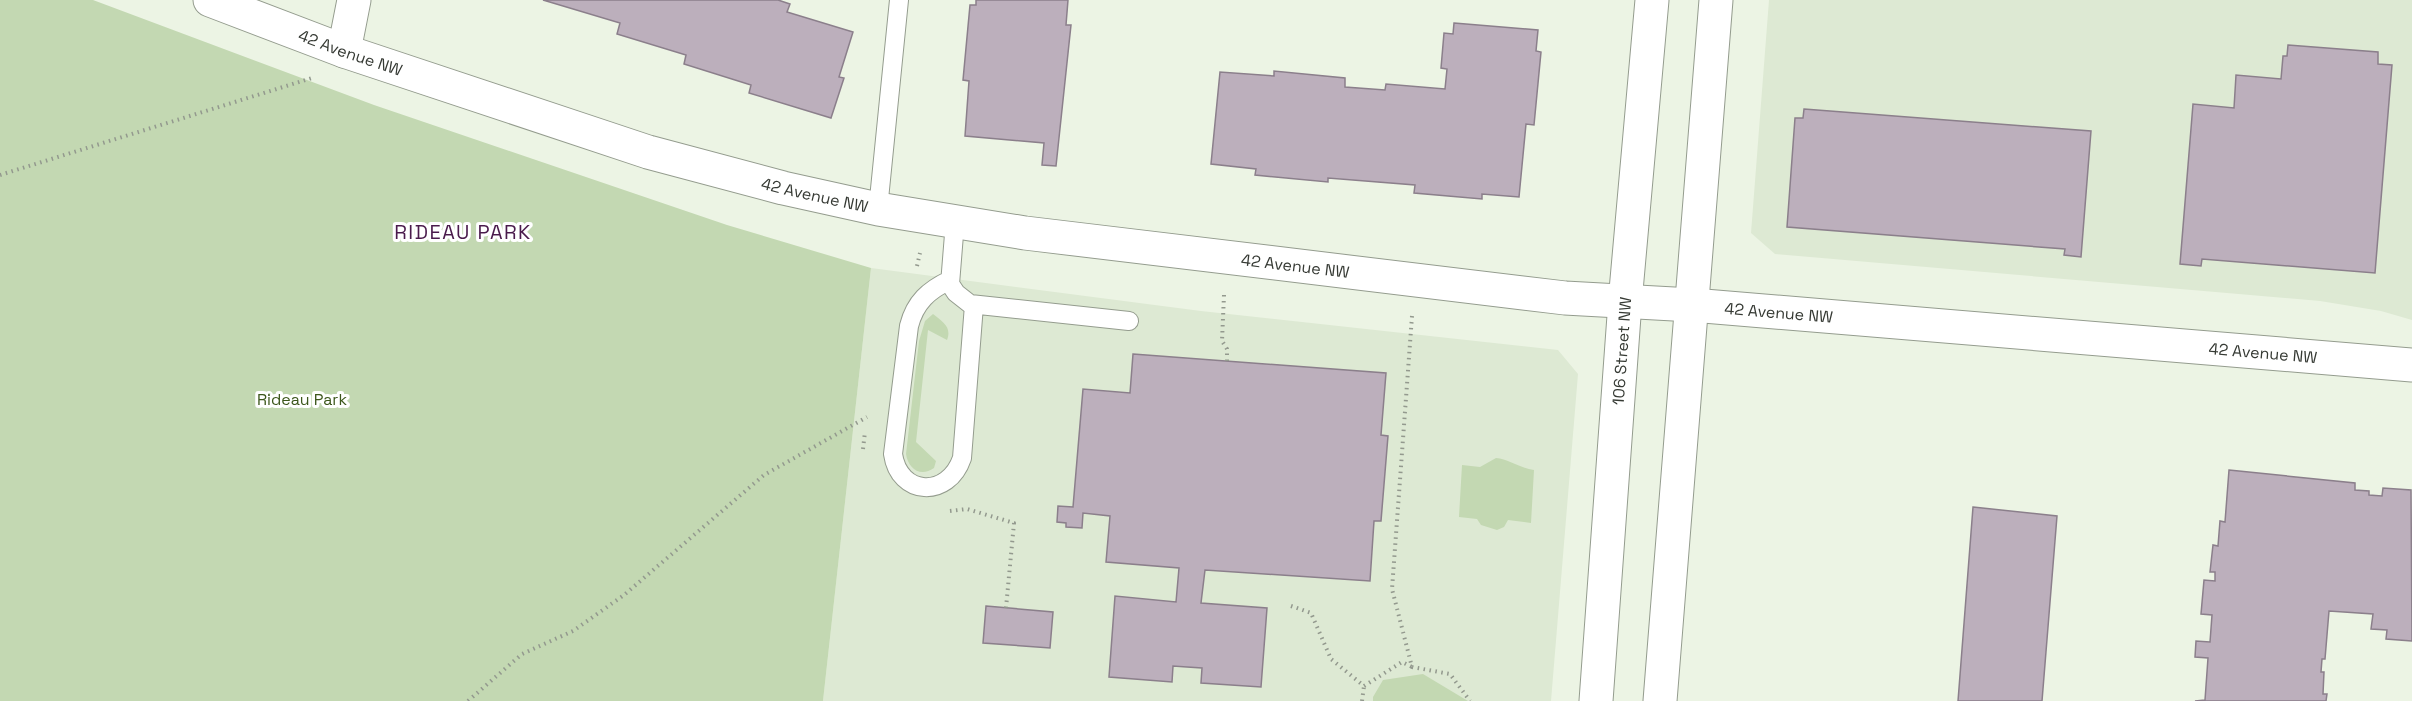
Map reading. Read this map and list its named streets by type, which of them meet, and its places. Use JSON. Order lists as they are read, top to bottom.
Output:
{
  "streets": {
    "street": ["42 Avenue NW", "106 Street NW"]
  },
  "crossings": [
    ["42 Avenue NW", "106 Street NW"]
  ],
  "districts": ["RIDEAU PARK"],
  "parks": ["Rideau Park"]
}
